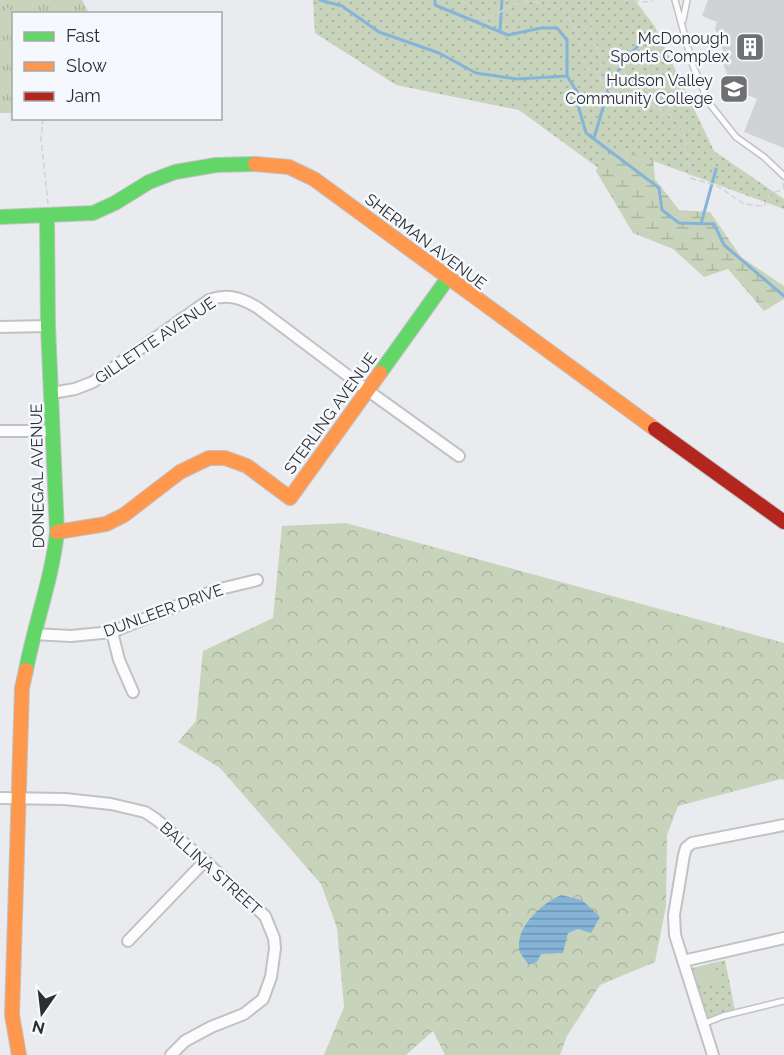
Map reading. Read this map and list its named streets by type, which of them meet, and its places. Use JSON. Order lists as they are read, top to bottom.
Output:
{
  "streets": {
    "street": [
      "SHERMAN AVENUE",
      "GILLETTE AVENUE",
      "STERLING AVENUE",
      "DONEGAL AVENUE",
      "DUNLEER DRIVE",
      "BALLINA STREET"
    ]
  },
  "crossings": [
    ["SHERMAN AVENUE", "STERLING AVENUE"],
    ["SHERMAN AVENUE", "DONEGAL AVENUE"],
    ["GILLETTE AVENUE", "STERLING AVENUE"],
    ["GILLETTE AVENUE", "DONEGAL AVENUE"],
    ["STERLING AVENUE", "DONEGAL AVENUE"],
    ["DONEGAL AVENUE", "DUNLEER DRIVE"],
    ["DONEGAL AVENUE", "BALLINA STREET"]
  ],
  "places": {
    "building": ["McDonough Sports Complex"],
    "school or university": ["Hudson Valley Community College"]
  },
  "legend": ["Fast", "Slow", "Jam"],
  "north": "bottom"
}
